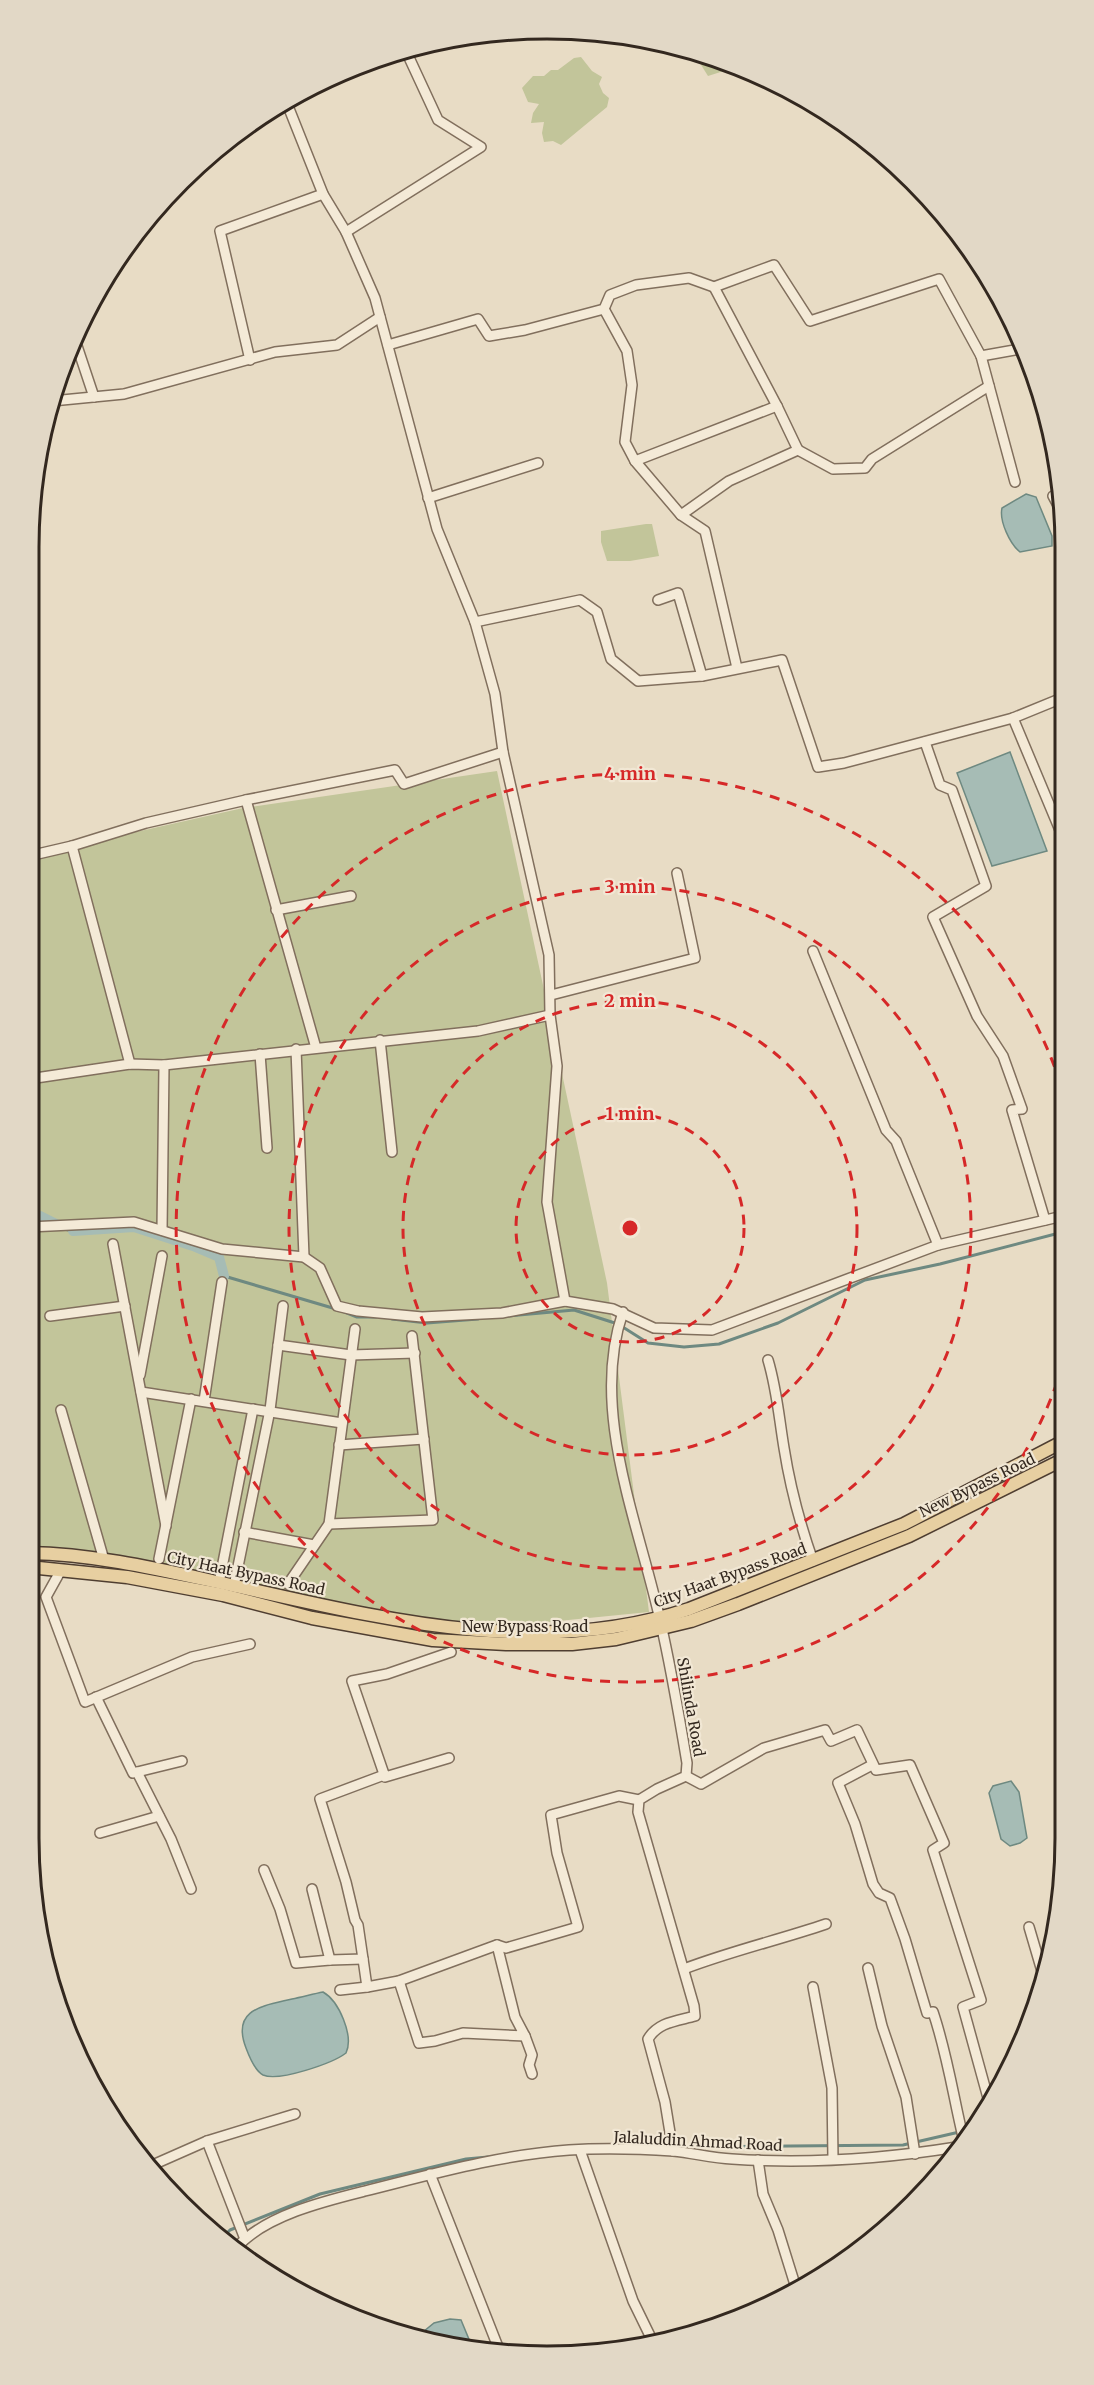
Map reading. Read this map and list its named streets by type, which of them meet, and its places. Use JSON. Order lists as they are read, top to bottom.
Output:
{
  "streets": {
    "main road": ["New Bypass Road", "City Haat Bypass Road"],
    "street": ["Shilinda Road", "Jalaluddin Ahmad Road"]
  },
  "crossings": [
    ["New Bypass Road", "City Haat Bypass Road"],
    ["New Bypass Road", "Shilinda Road"],
    ["City Haat Bypass Road", "Shilinda Road"]
  ],
  "rings": [
    "4 min",
    "3 min",
    "2 min",
    "1 min"
  ]
}
